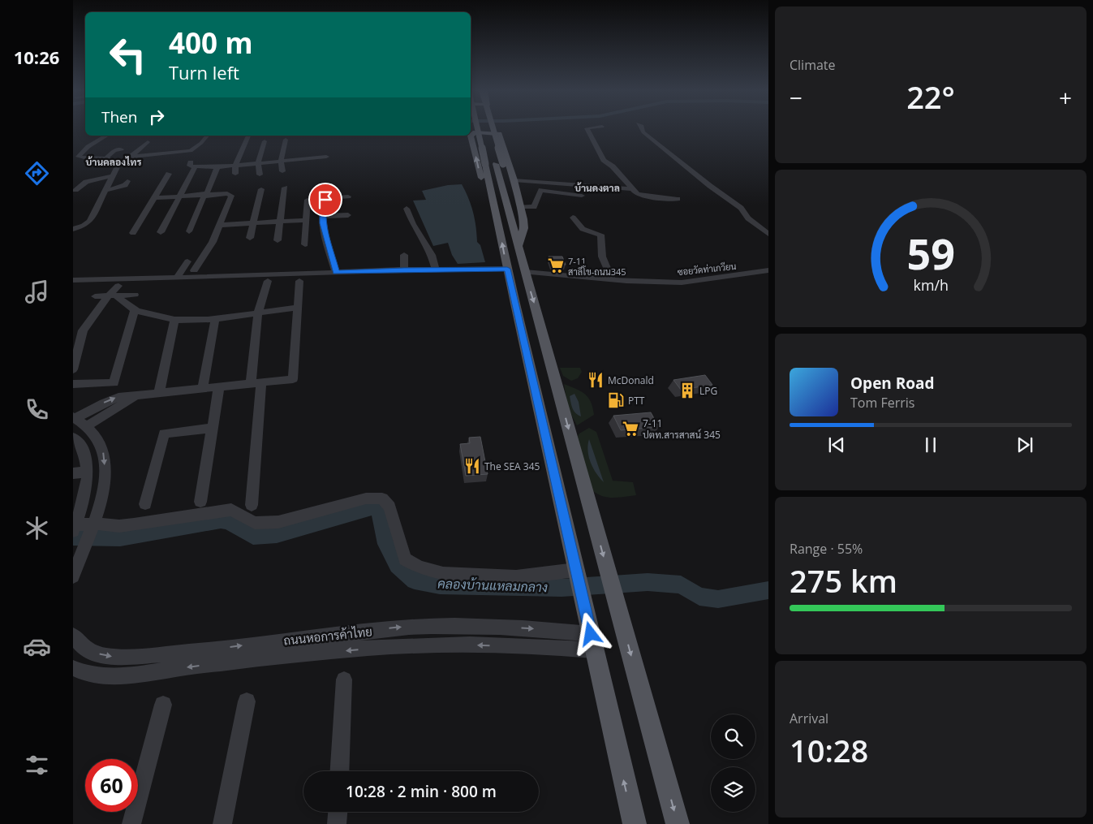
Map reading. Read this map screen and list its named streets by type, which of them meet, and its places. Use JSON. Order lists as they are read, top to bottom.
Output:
{
  "streets": {
    "street": ["ซอยวัดท่าเกวียน", "ถนนหอการค้าไทย"]
  },
  "districts": ["บ้านคลองไทร", "บ้านดงตาล"],
  "water": ["คลองบ้านแหลมกลาง"],
  "places": {
    "supermarket": ["7-11 สาลีโข-ถนน345", "7-11 ปตท.สารสาสน์ 345"],
    "restaurant": ["McDonald", "The SEA 345"],
    "building": ["LPG"],
    "fuel station": ["PTT"]
  },
  "page": {
    "tabs": "10:26",
    "tile": [
      "Climate",
      ["Range · 55%", "275 km"],
      ["Arrival", "10:28"]
    ],
    "turn": ["400 m", "Turn left"],
    "heat": ["−", "22°", "+"],
    "then": "Then",
    "song": ["Open Road", "Tom Ferris"],
    "limit": "60",
    "trip": "10:28 · 2 min · 800 m",
    "gauge": ["59", "km/h"]
  }
}
